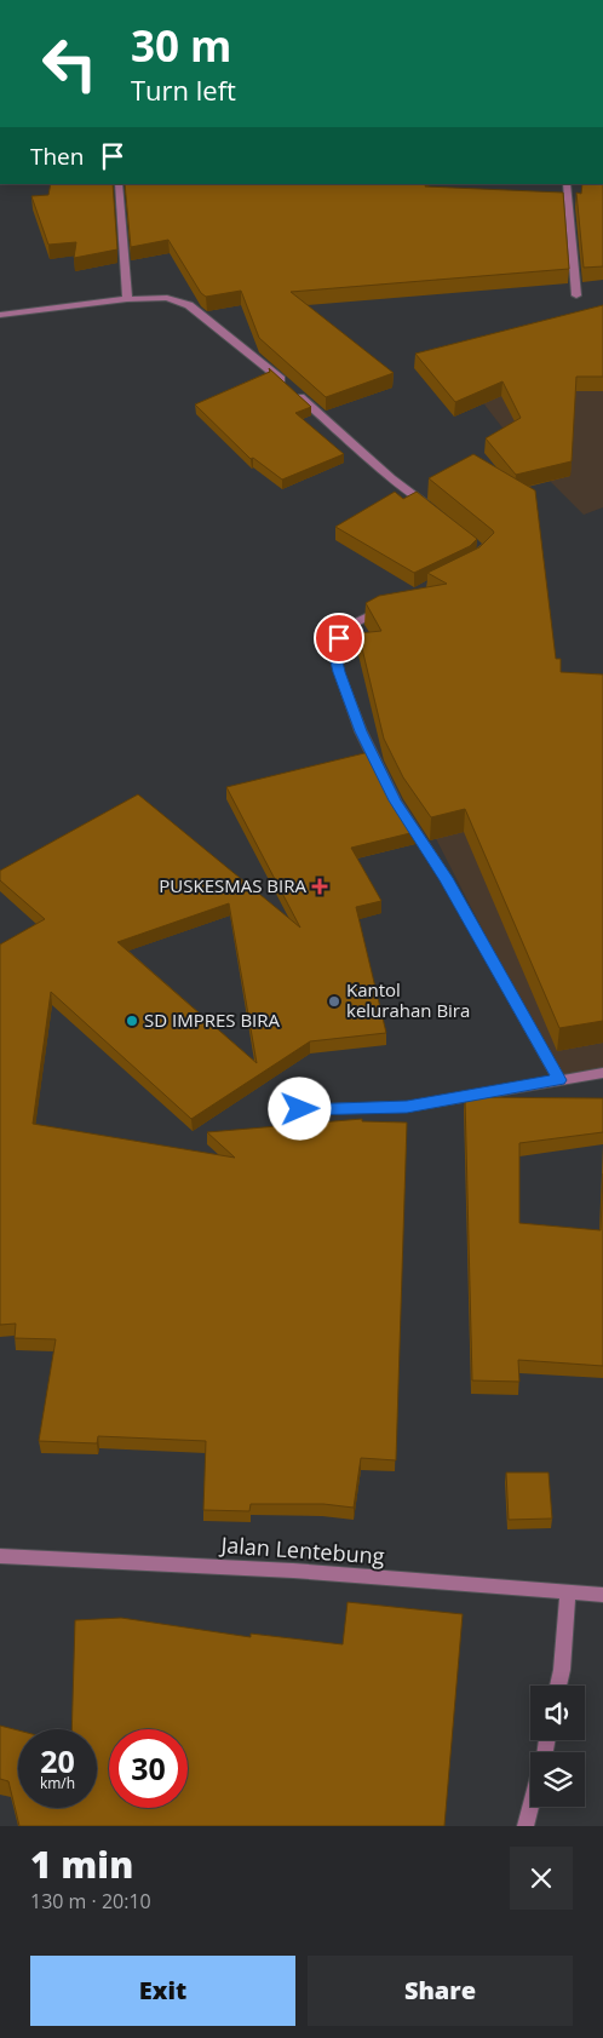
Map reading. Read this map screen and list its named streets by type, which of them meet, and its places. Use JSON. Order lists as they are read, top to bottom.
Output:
{
  "streets": {
    "street": ["Jalan Lentebung"]
  },
  "places": {
    "health": ["PUSKESMAS BIRA"],
    "other": ["Kantol kelurahan Bira", "SD IMPRES BIRA"]
  },
  "page": {
    "turn": ["30 m", "Turn left"],
    "then": "Then",
    "speed": "20 km/h",
    "limit": "30",
    "heading": ["1 min", "130 m · 20:10"],
    "buttons": ["Exit", "Share"]
  }
}
